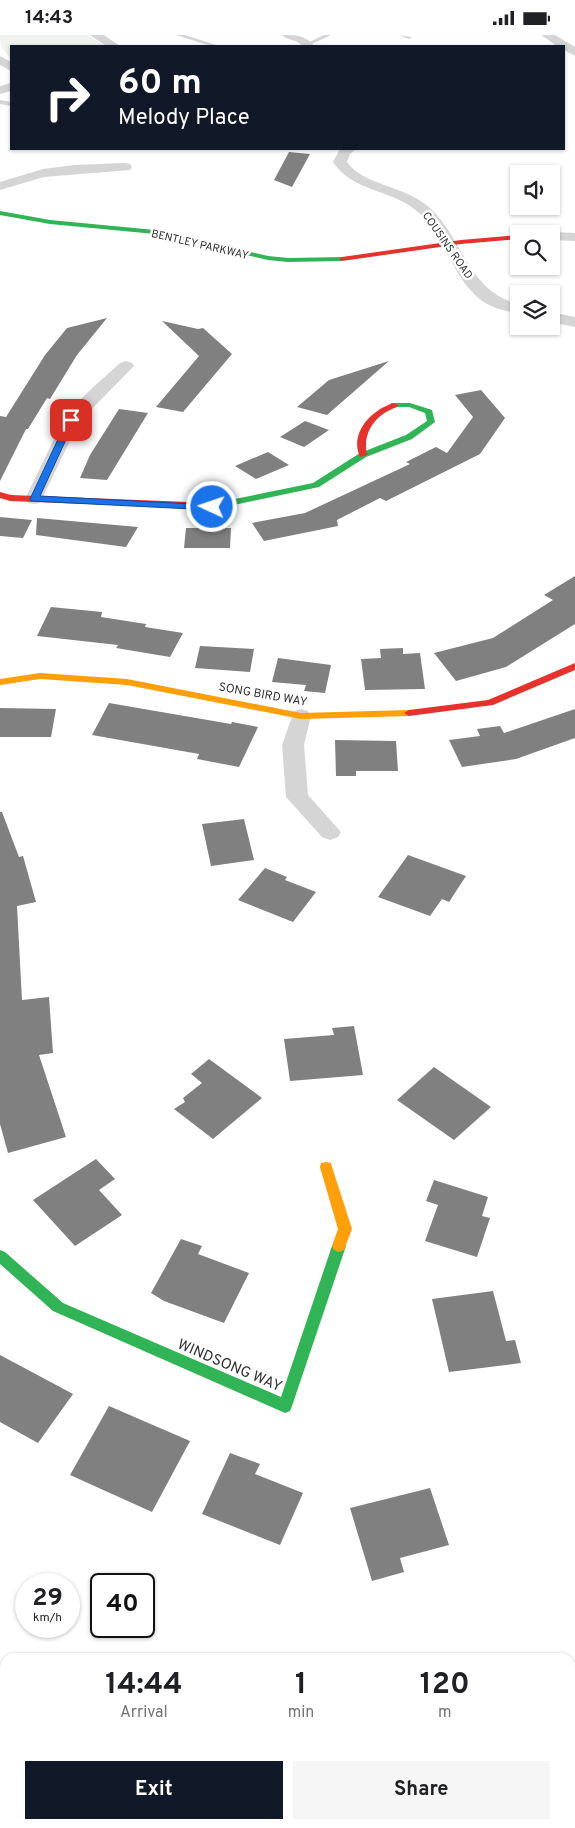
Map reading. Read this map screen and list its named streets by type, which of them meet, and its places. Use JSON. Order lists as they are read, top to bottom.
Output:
{
  "streets": {
    "street": [
      "BENTLEY PARKWAY",
      "COUSINS ROAD",
      "SONG BIRD WAY",
      "WINDSONG WAY"
    ]
  },
  "crossings": [
    ["BENTLEY PARKWAY", "COUSINS ROAD"]
  ],
  "page": {
    "status": "14:43",
    "turn": ["60 m", "Melody Place"],
    "speed": "29 km/h",
    "limit": "40",
    "eta": [
      "14:44",
      "Arrival",
      "1",
      "min",
      "120",
      "m"
    ],
    "buttons": ["Exit", "Share"]
  }
}
